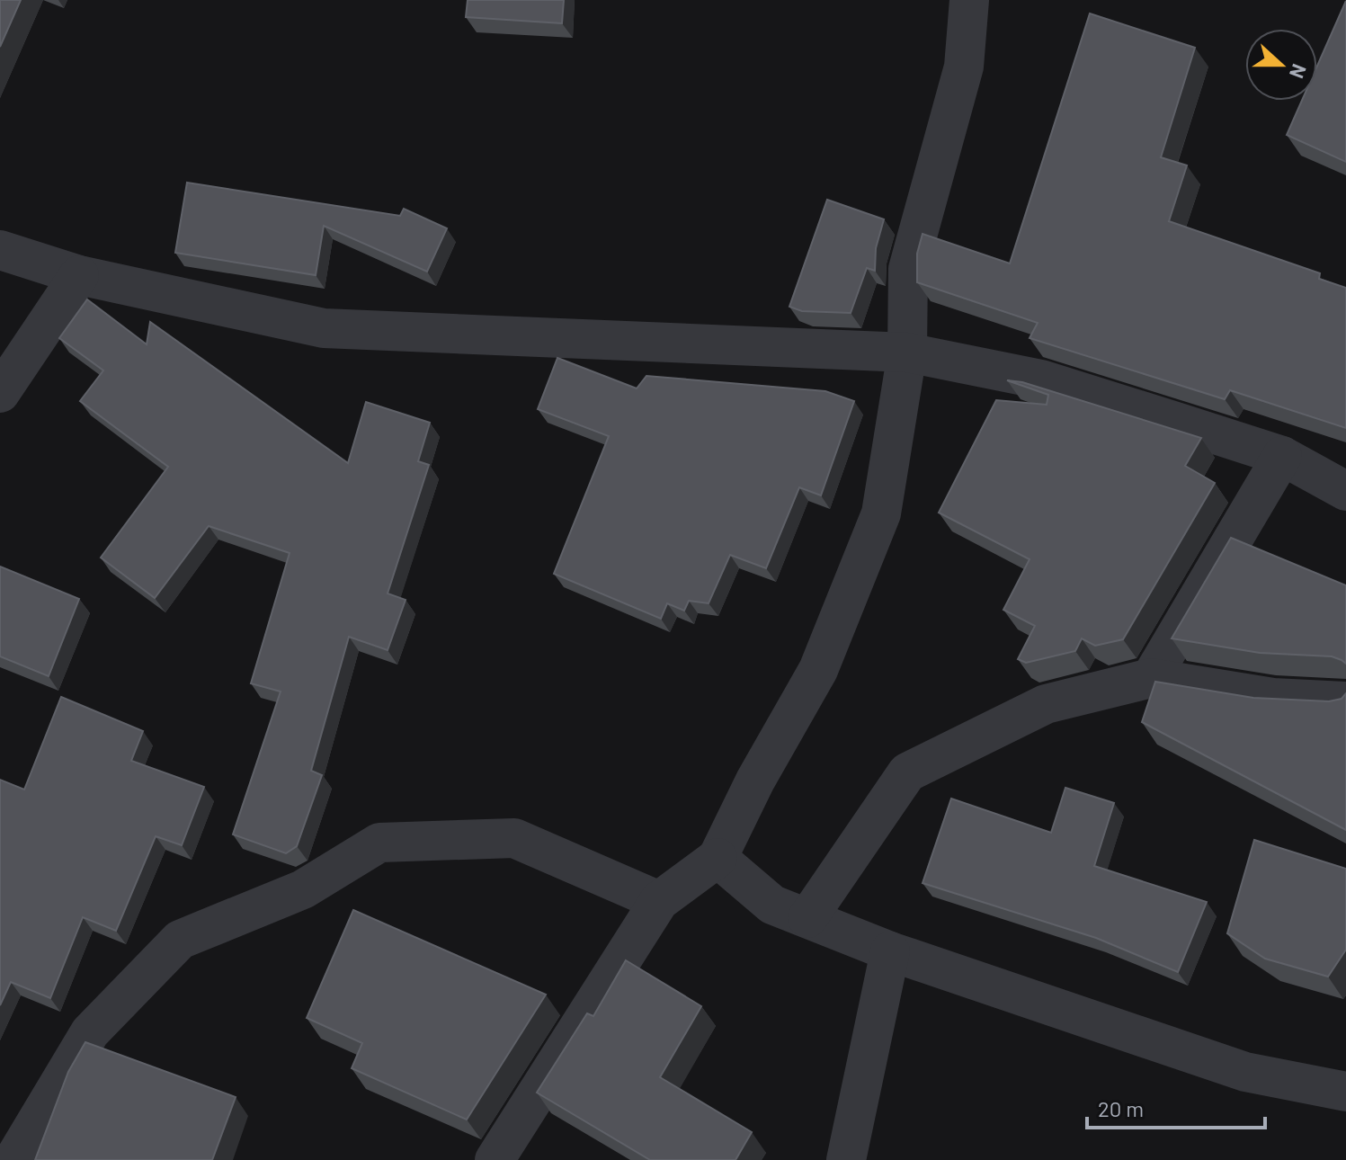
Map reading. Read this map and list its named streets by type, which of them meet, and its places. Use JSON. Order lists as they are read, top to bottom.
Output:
{
  "scale_bar": "20 m",
  "north": "right"
}
